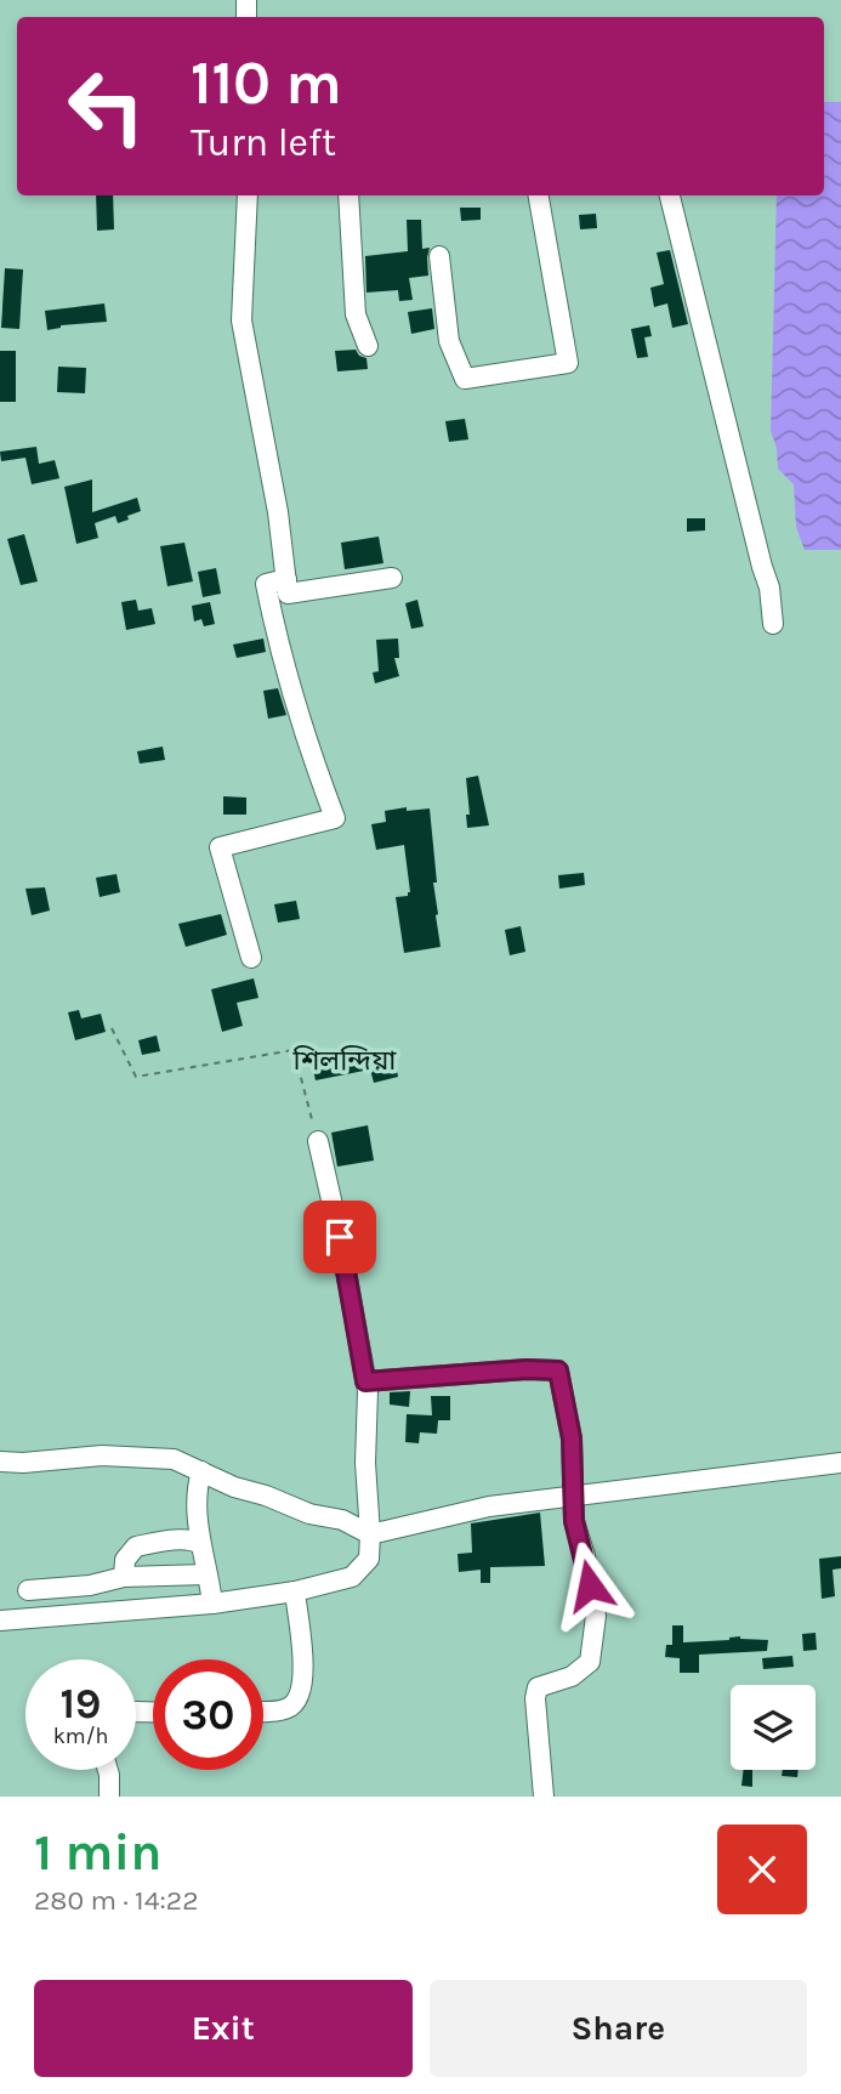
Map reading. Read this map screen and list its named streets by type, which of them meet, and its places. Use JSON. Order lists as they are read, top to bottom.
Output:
{
  "districts": ["শিলন্দিয়া"],
  "page": {
    "turn": ["110 m", "Turn left"],
    "speed": "19 km/h",
    "limit": "30",
    "heading": ["1 min", "280 m · 14:22"],
    "buttons": ["Exit", "Share"]
  }
}
